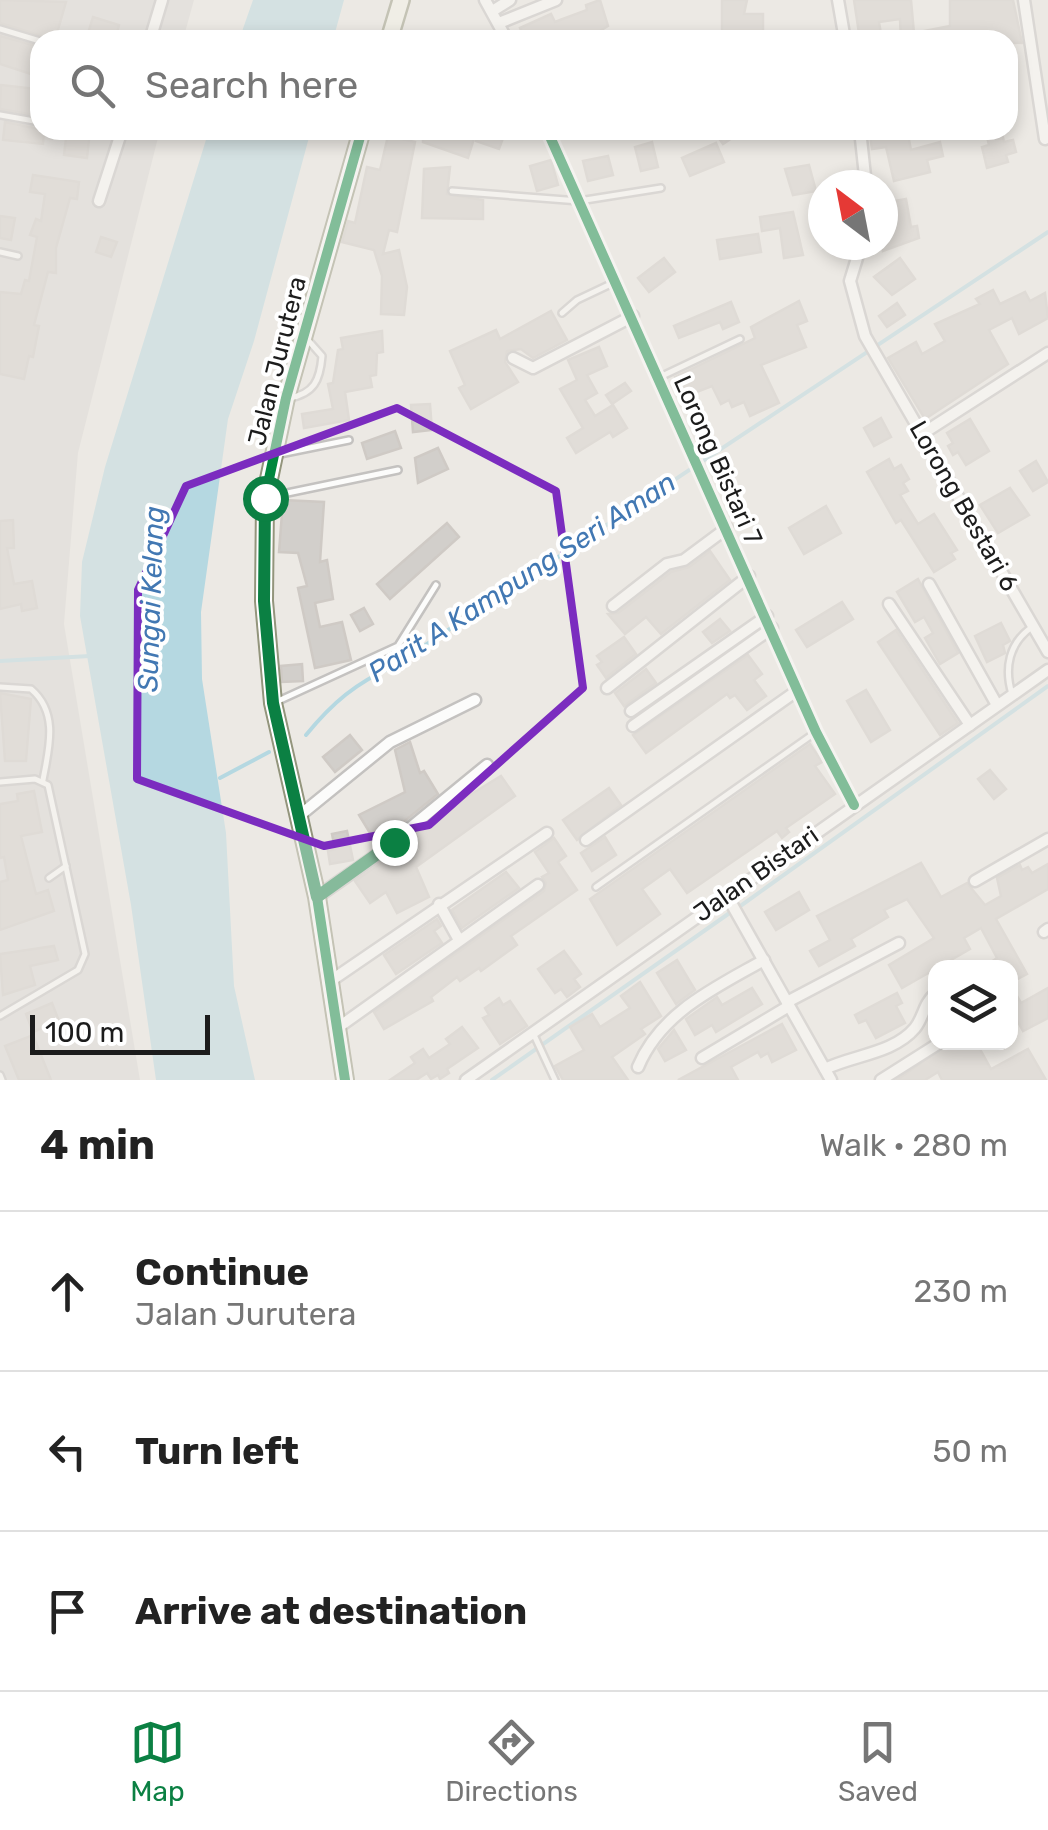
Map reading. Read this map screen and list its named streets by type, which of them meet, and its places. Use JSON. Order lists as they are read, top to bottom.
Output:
{
  "streets": {
    "street": [
      "Jalan Jurutera",
      "Lorong Bistari 7",
      "Lorong Bestari 6",
      "Jalan Bistari"
    ]
  },
  "crossings": [
    ["Lorong Bistari 7", "Jalan Bistari"]
  ],
  "water": ["Parit A Kampung Seri Aman", "Sungai Kelang"],
  "scale_bar": "100 m",
  "north": "top left",
  "page": {
    "search": "Search here",
    "scale": "100 m",
    "heading": ["4 min", "Walk · 280 m"],
    "list": [
      ["Continue", "Jalan Jurutera", "230 m"],
      ["Turn left", "50 m"],
      "Arrive at destination"
    ],
    "nav": ["Map", "Directions", "Saved"]
  }
}
